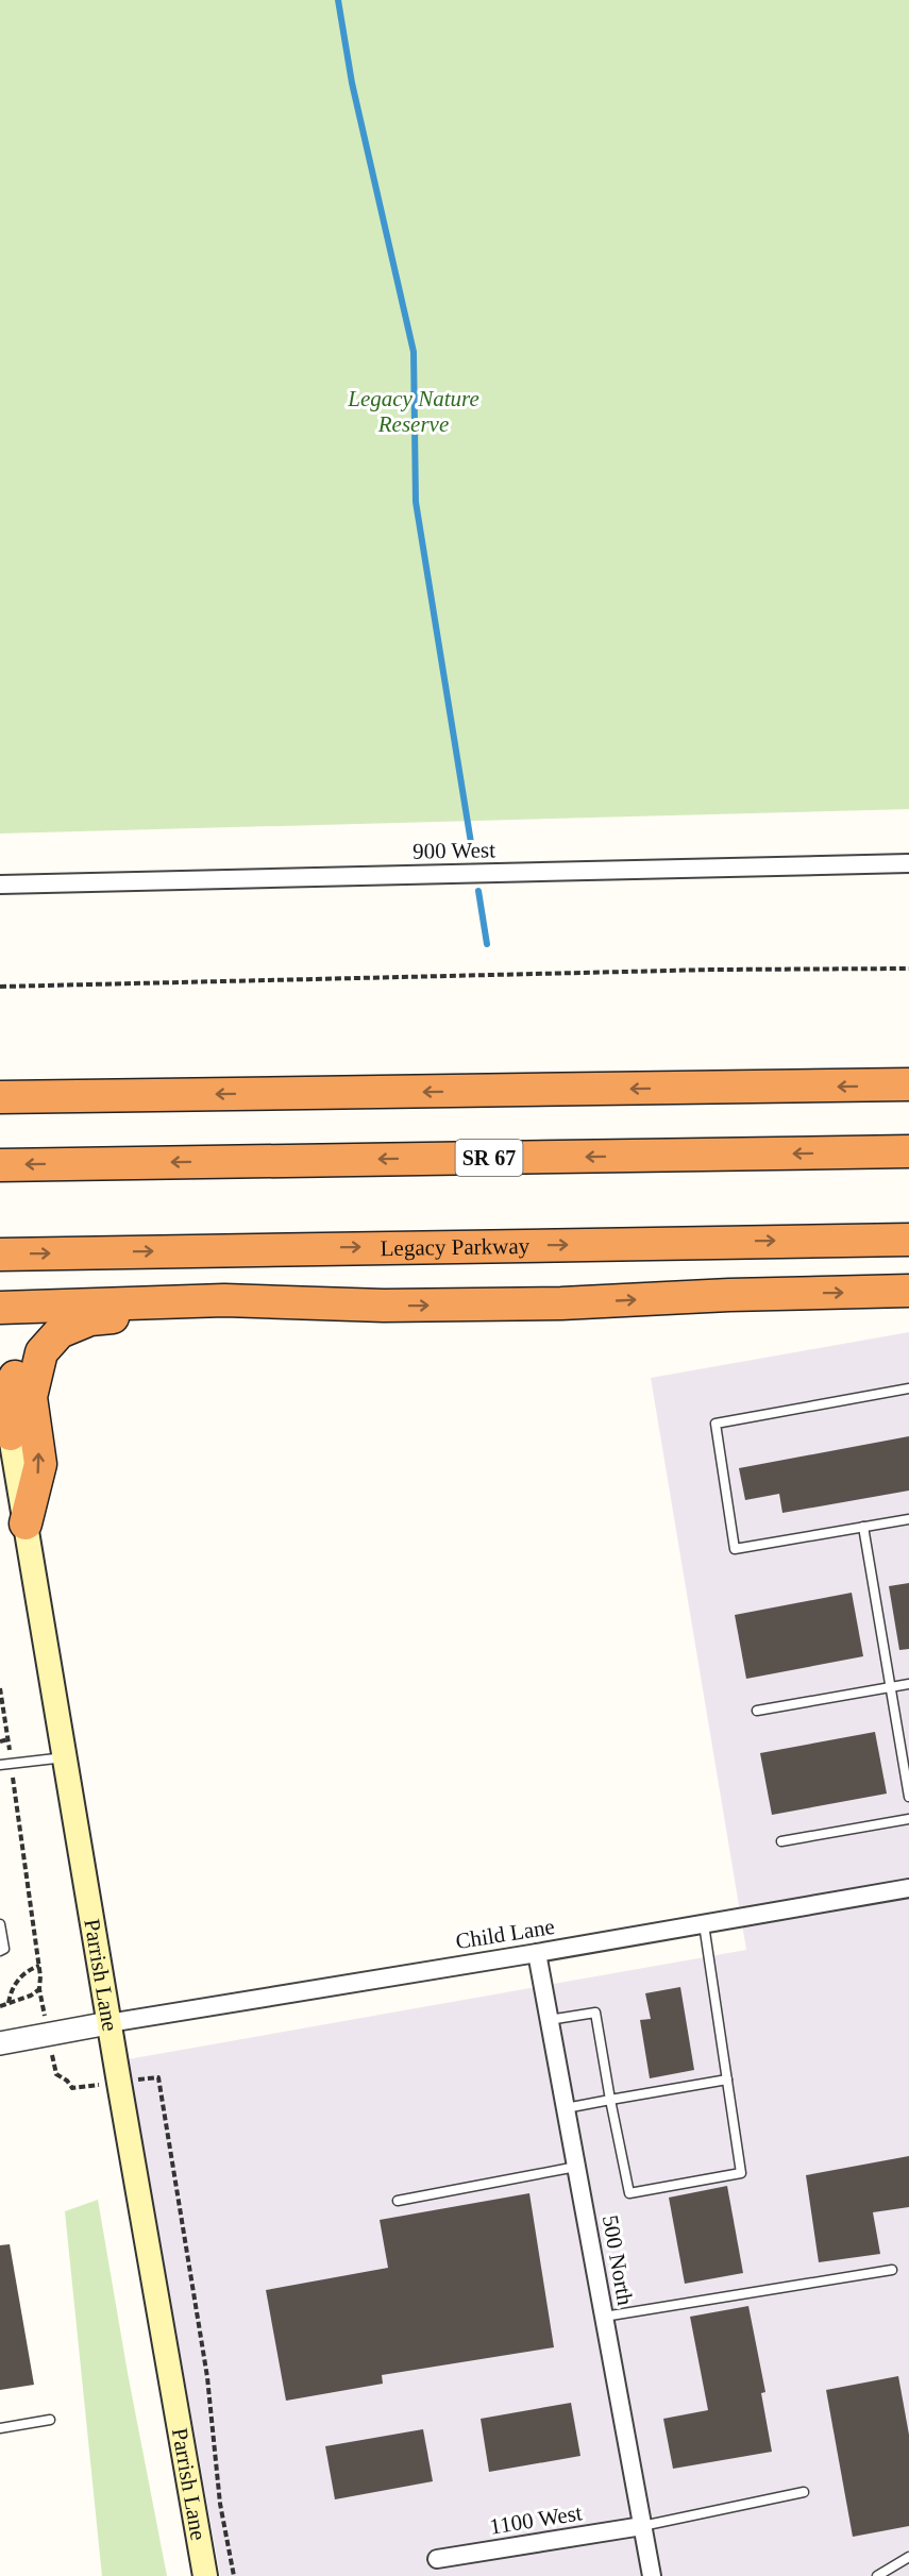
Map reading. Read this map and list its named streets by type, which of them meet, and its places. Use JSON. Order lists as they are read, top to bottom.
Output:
{
  "streets": {
    "highway": ["SR 67", "Legacy Parkway"],
    "main road": ["Parrish Lane"],
    "street": [
      "900 West",
      "Child Lane",
      "500 North",
      "1100 West"
    ]
  },
  "crossings": [
    ["Child Lane", "Parrish Lane"],
    ["Child Lane", "500 North"],
    ["500 North", "1100 West"]
  ],
  "parks": ["Legacy Nature Reserve"]
}
